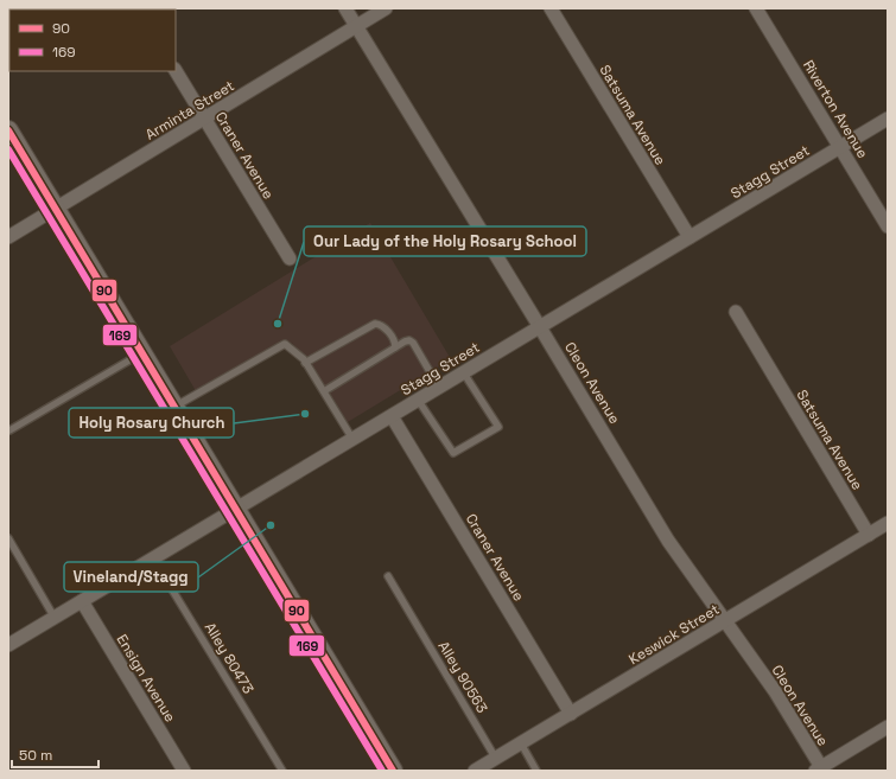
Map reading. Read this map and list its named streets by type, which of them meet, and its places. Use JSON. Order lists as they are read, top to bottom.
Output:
{
  "streets": {
    "street": [
      "Riverton Avenue",
      "Arminta Street",
      "Satsuma Avenue",
      "Craner Avenue",
      "Stagg Street",
      "Cleon Avenue",
      "Keswick Street",
      "Ensign Avenue"
    ],
    "lane": ["Alley 80473", "Alley 90563"]
  },
  "crossings": [
    ["Riverton Avenue", "Stagg Street"],
    ["Arminta Street", "Craner Avenue"],
    ["Arminta Street", "Cleon Avenue"],
    ["Satsuma Avenue", "Stagg Street"],
    ["Satsuma Avenue", "Keswick Street"],
    ["Craner Avenue", "Stagg Street"],
    ["Craner Avenue", "Keswick Street"],
    ["Stagg Street", "Cleon Avenue"],
    ["Stagg Street", "Alley 80473"],
    ["Stagg Street", "Ensign Avenue"],
    ["Cleon Avenue", "Keswick Street"],
    ["Keswick Street", "Alley 90563"]
  ],
  "places": ["Our Lady of the Holy Rosary School", "Holy Rosary Church", "Vineland/Stagg"],
  "lines": ["transit line 90", "transit line 169"],
  "legend": ["90", "169"],
  "scale_bar": "50 m"
}
